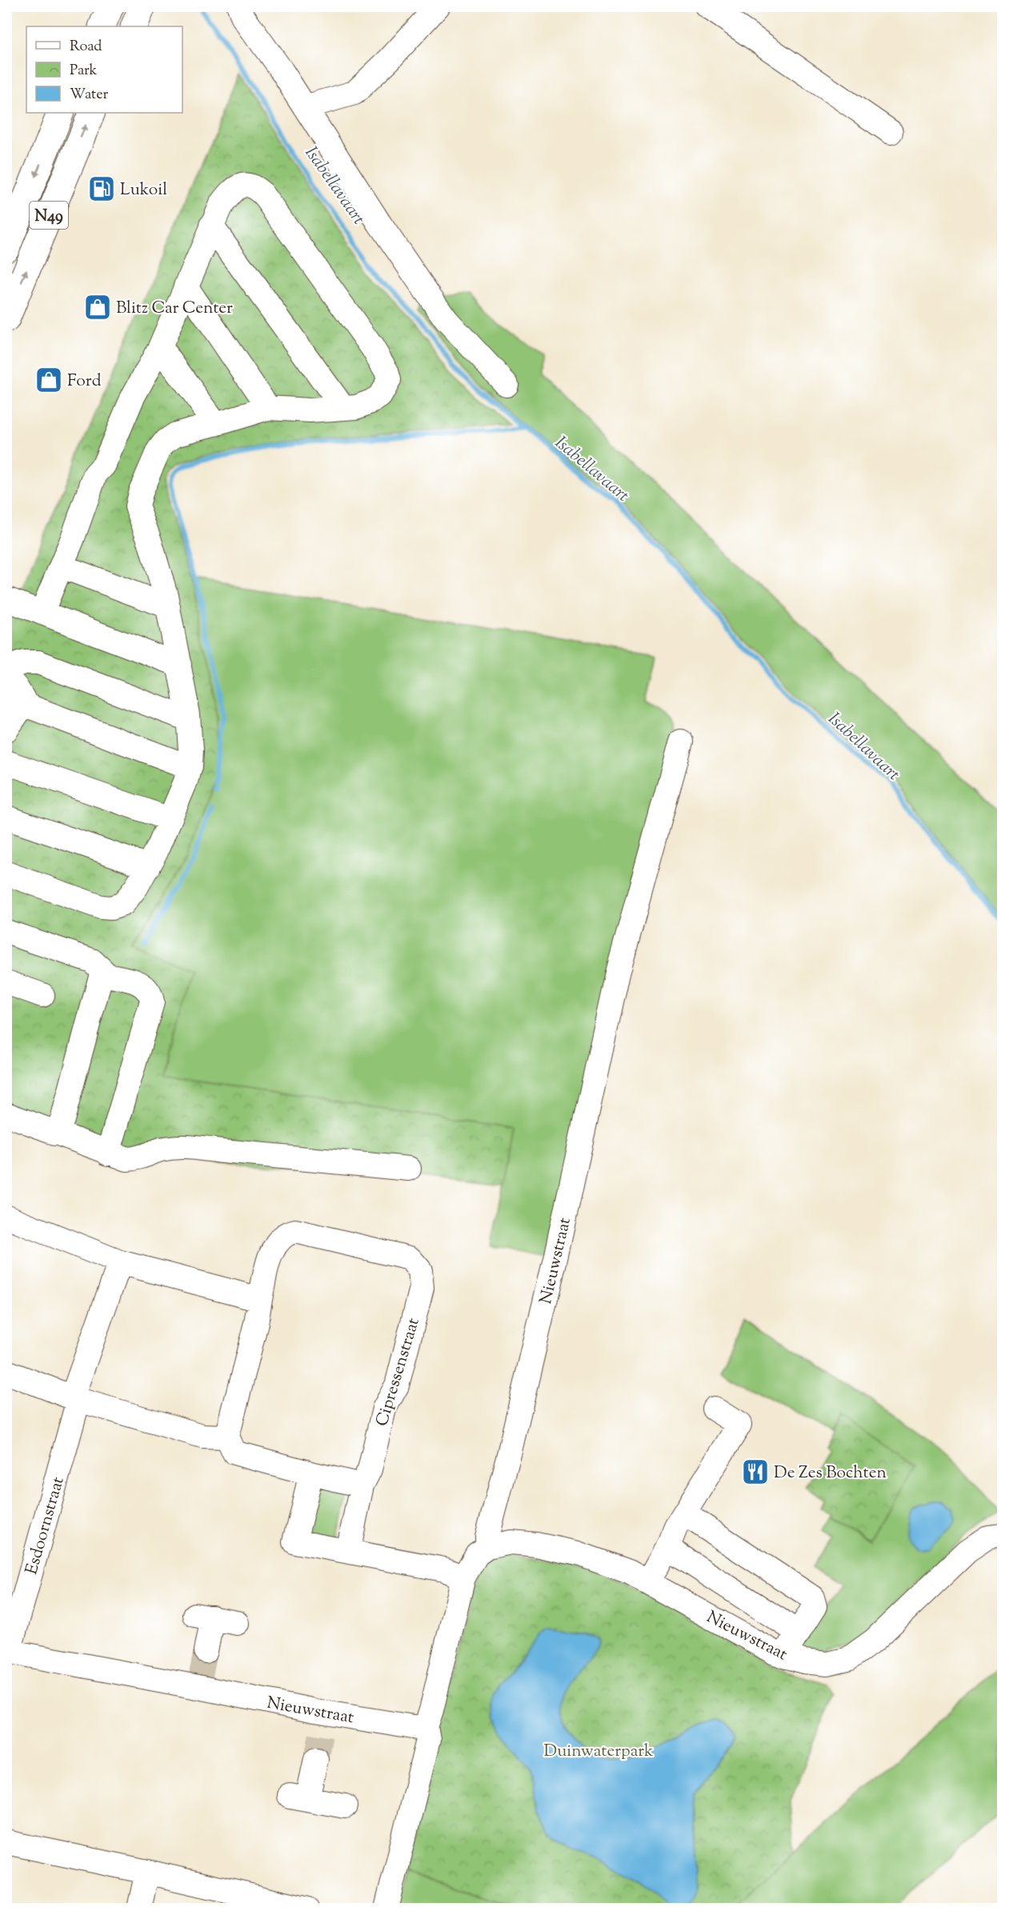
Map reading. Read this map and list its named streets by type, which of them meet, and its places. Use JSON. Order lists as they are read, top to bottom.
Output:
{
  "streets": {
    "main road": ["N49"],
    "street": ["Nieuwstraat", "Cipressenstraat", "Esdoornstraat"]
  },
  "crossings": [
    ["Nieuwstraat", "Esdoornstraat"]
  ],
  "water": ["Isabellavaart"],
  "parks": ["Duinwaterpark"],
  "places": {
    "fuel station": ["Lukoil"],
    "shop": ["Blitz Car Center", "Ford"],
    "restaurant": ["De Zes Bochten"]
  },
  "legend": ["Road", "Park", "Water"]
}
